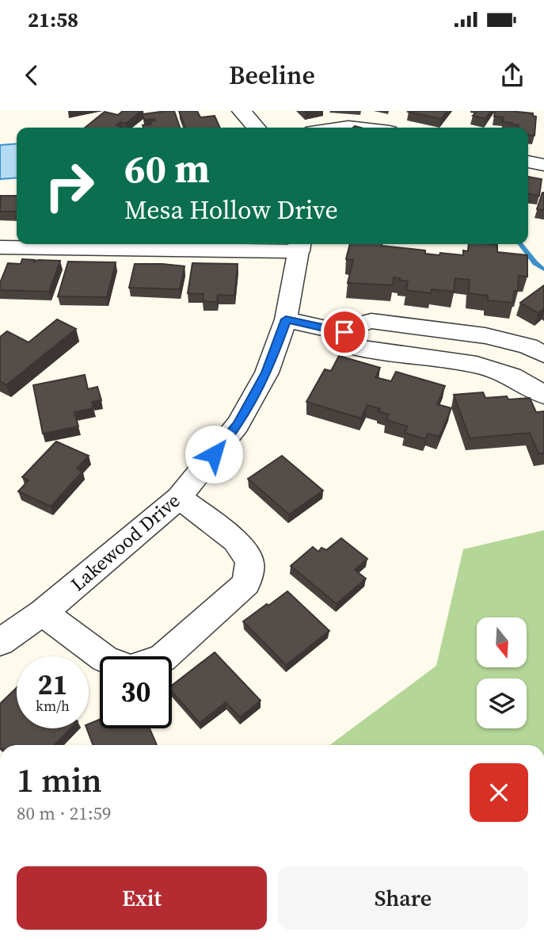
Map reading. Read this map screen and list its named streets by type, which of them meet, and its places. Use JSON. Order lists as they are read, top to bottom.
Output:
{
  "streets": {
    "street": ["Lakewood Drive"]
  },
  "north": "bottom",
  "page": {
    "status": "21:58",
    "header": "Beeline",
    "turn": ["60 m", "Mesa Hollow Drive"],
    "speed": "21 km/h",
    "limit": "30",
    "heading": ["1 min", "80 m · 21:59"],
    "buttons": ["Exit", "Share"]
  }
}
